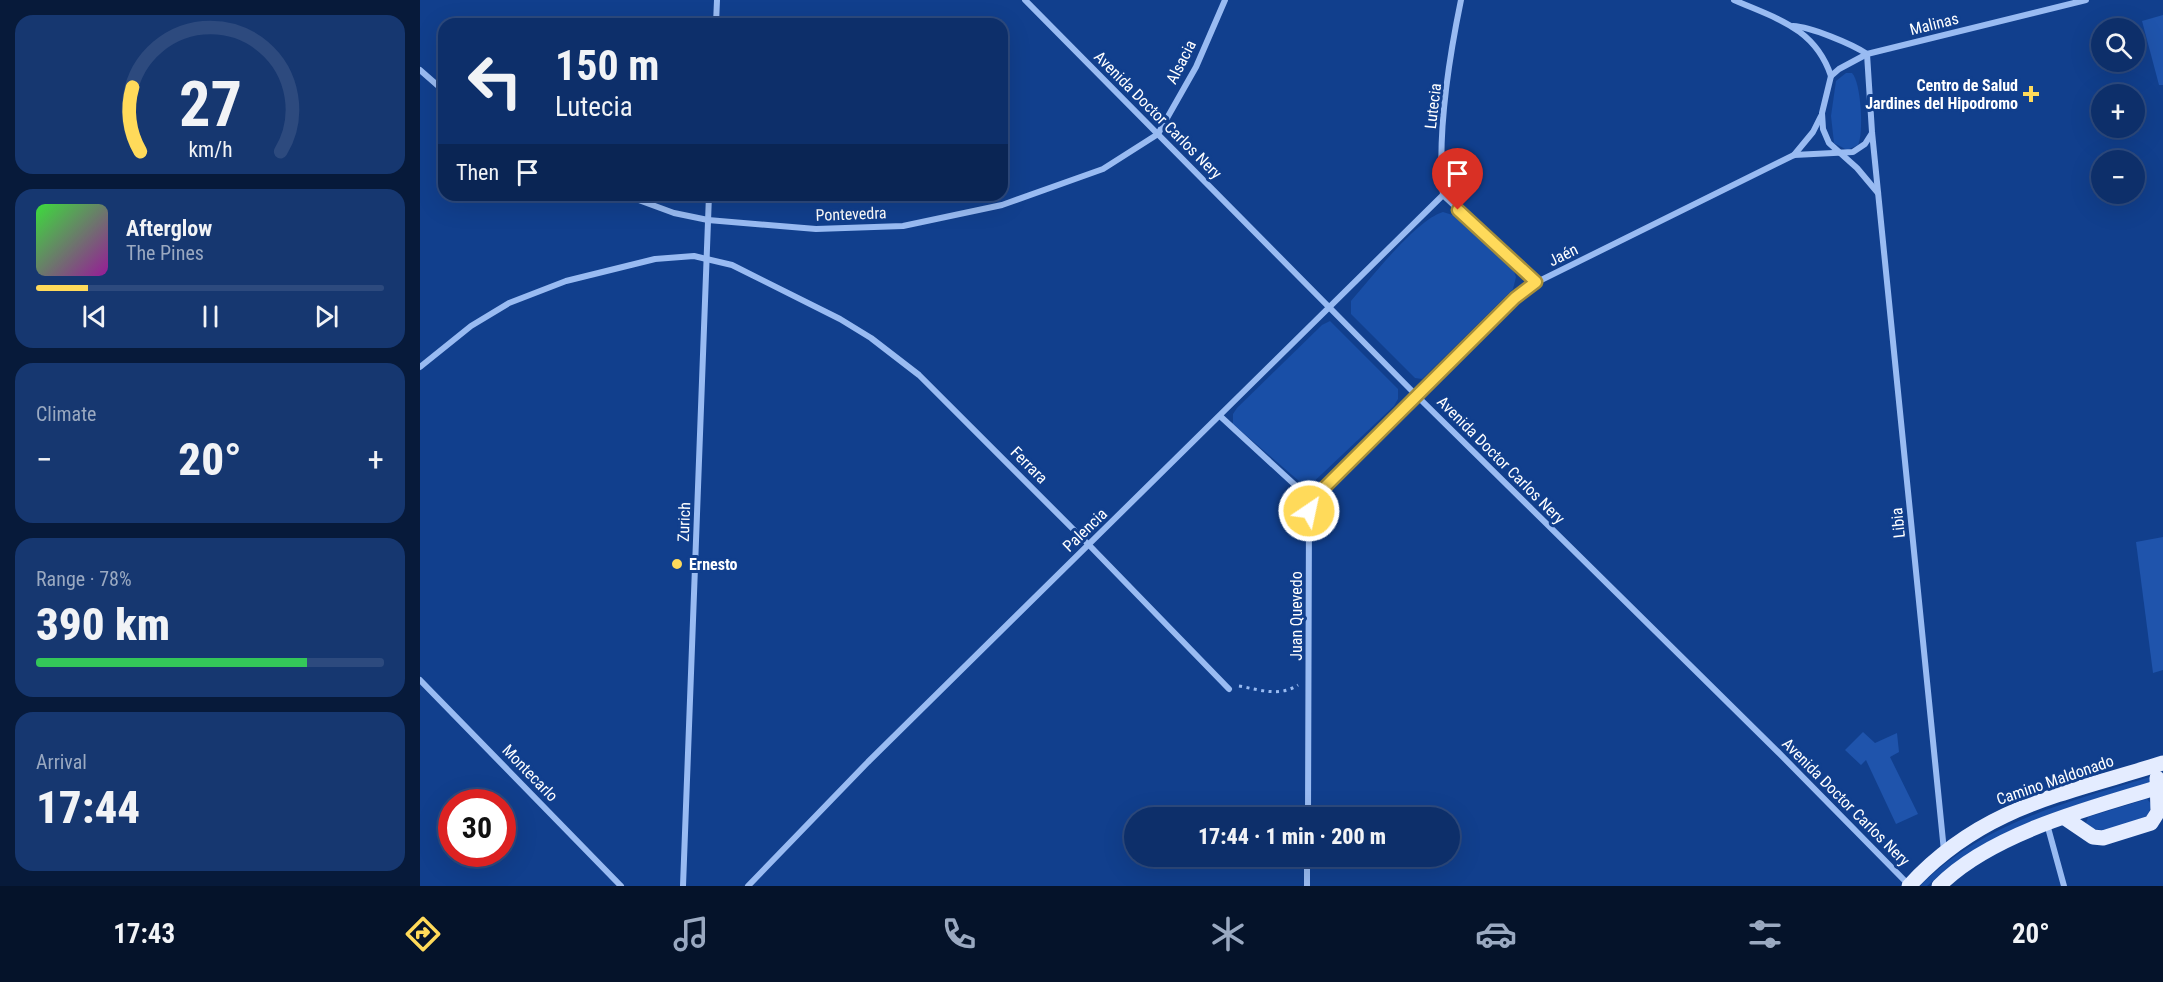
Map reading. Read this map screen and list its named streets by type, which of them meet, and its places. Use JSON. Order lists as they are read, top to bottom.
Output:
{
  "streets": {
    "main road": ["Camino Maldonado"],
    "street": [
      "Malinas",
      "Alsacia",
      "Lutecia",
      "Avenida Doctor Carlos Nery",
      "Pontevedra",
      "Jaén",
      "Ferrara",
      "Zurich",
      "Libia",
      "Palencia",
      "Juan Quevedo",
      "Montecarlo"
    ]
  },
  "crossings": [
    ["Malinas", "Libia"],
    ["Alsacia", "Avenida Doctor Carlos Nery"],
    ["Alsacia", "Pontevedra"],
    ["Lutecia", "Palencia"],
    ["Avenida Doctor Carlos Nery", "Pontevedra"],
    ["Avenida Doctor Carlos Nery", "Jaén"],
    ["Avenida Doctor Carlos Nery", "Palencia"],
    ["Avenida Doctor Carlos Nery", "Camino Maldonado"],
    ["Pontevedra", "Zurich"],
    ["Jaén", "Juan Quevedo"],
    ["Ferrara", "Zurich"],
    ["Ferrara", "Palencia"],
    ["Libia", "Camino Maldonado"],
    ["Palencia", "Juan Quevedo"]
  ],
  "places": {
    "health": ["Centro de Salud Jardines del Hipodromo"],
    "other": ["Ernesto"]
  },
  "page": {
    "map_buttons": ["+", "−"],
    "turn": ["150 m", "Lutecia"],
    "then": "Then",
    "song": ["Afterglow", "The Pines"],
    "tile": [
      "Climate",
      ["Range · 78%", "390 km"],
      ["Arrival", "17:44"]
    ],
    "heat": ["−", "20°", "+"],
    "limit": "30",
    "trip": "17:44 · 1 min · 200 m",
    "tabs": ["17:43", "20°"],
    "gauge": ["27", "km/h"]
  }
}
